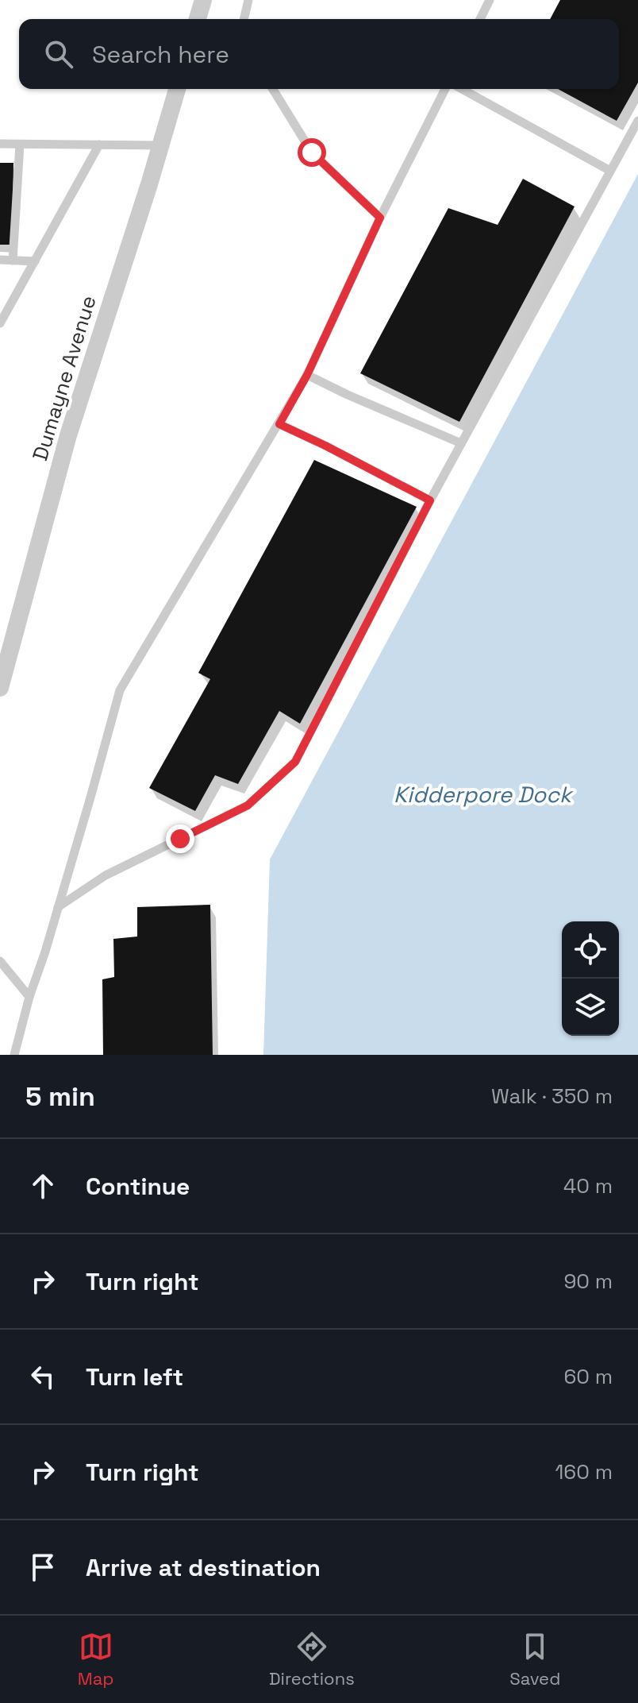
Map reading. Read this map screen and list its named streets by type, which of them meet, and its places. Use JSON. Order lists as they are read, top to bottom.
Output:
{
  "streets": {
    "street": ["Dumayne Avenue"]
  },
  "water": ["Kidderpore Dock"],
  "page": {
    "search": "Search here",
    "heading": ["5 min", "Walk · 350 m"],
    "list": [
      ["Continue", "40 m"],
      ["Turn right", "90 m"],
      ["Turn left", "60 m"],
      ["Turn right", "160 m"],
      "Arrive at destination"
    ],
    "nav": ["Map", "Directions", "Saved"]
  }
}
